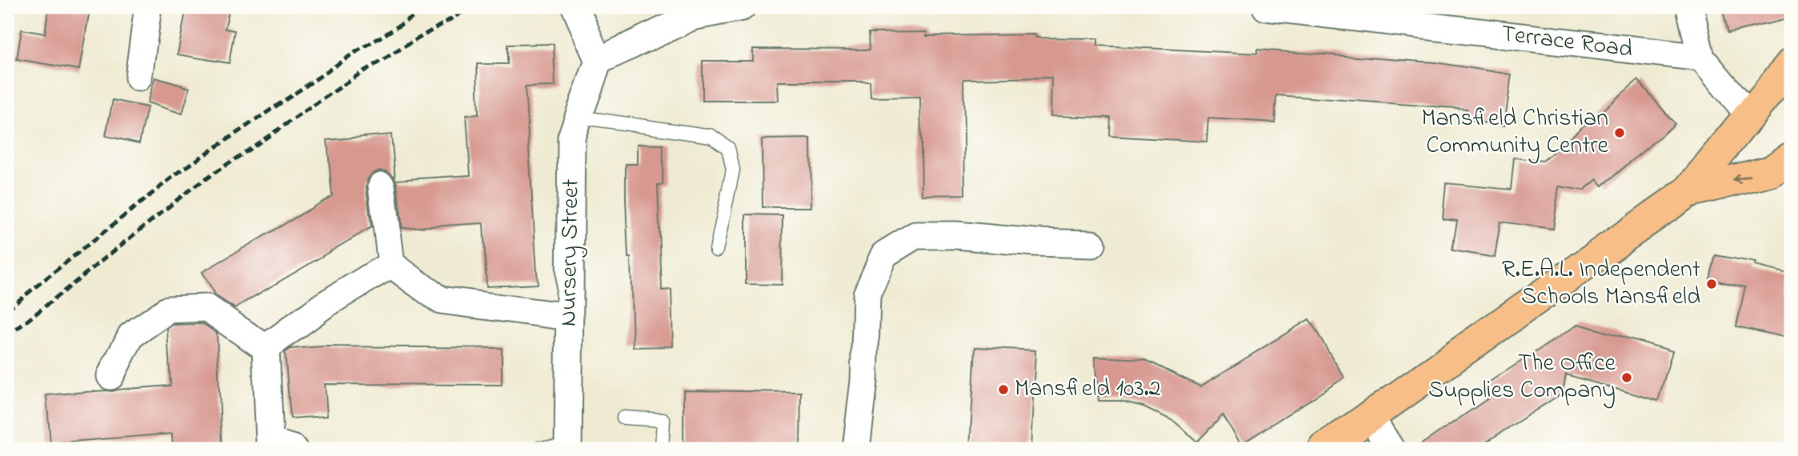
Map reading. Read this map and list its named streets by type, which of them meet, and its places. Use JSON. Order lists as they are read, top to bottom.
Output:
{
  "streets": {
    "street": ["Terrace Road", "Nursery Street"]
  },
  "places": [
    "Mansfield Christian Community Centre",
    "R.E.A.L. Independent Schools Mansfield",
    "The Office Supplies Company",
    "Mansfield 103.2"
  ]
}
